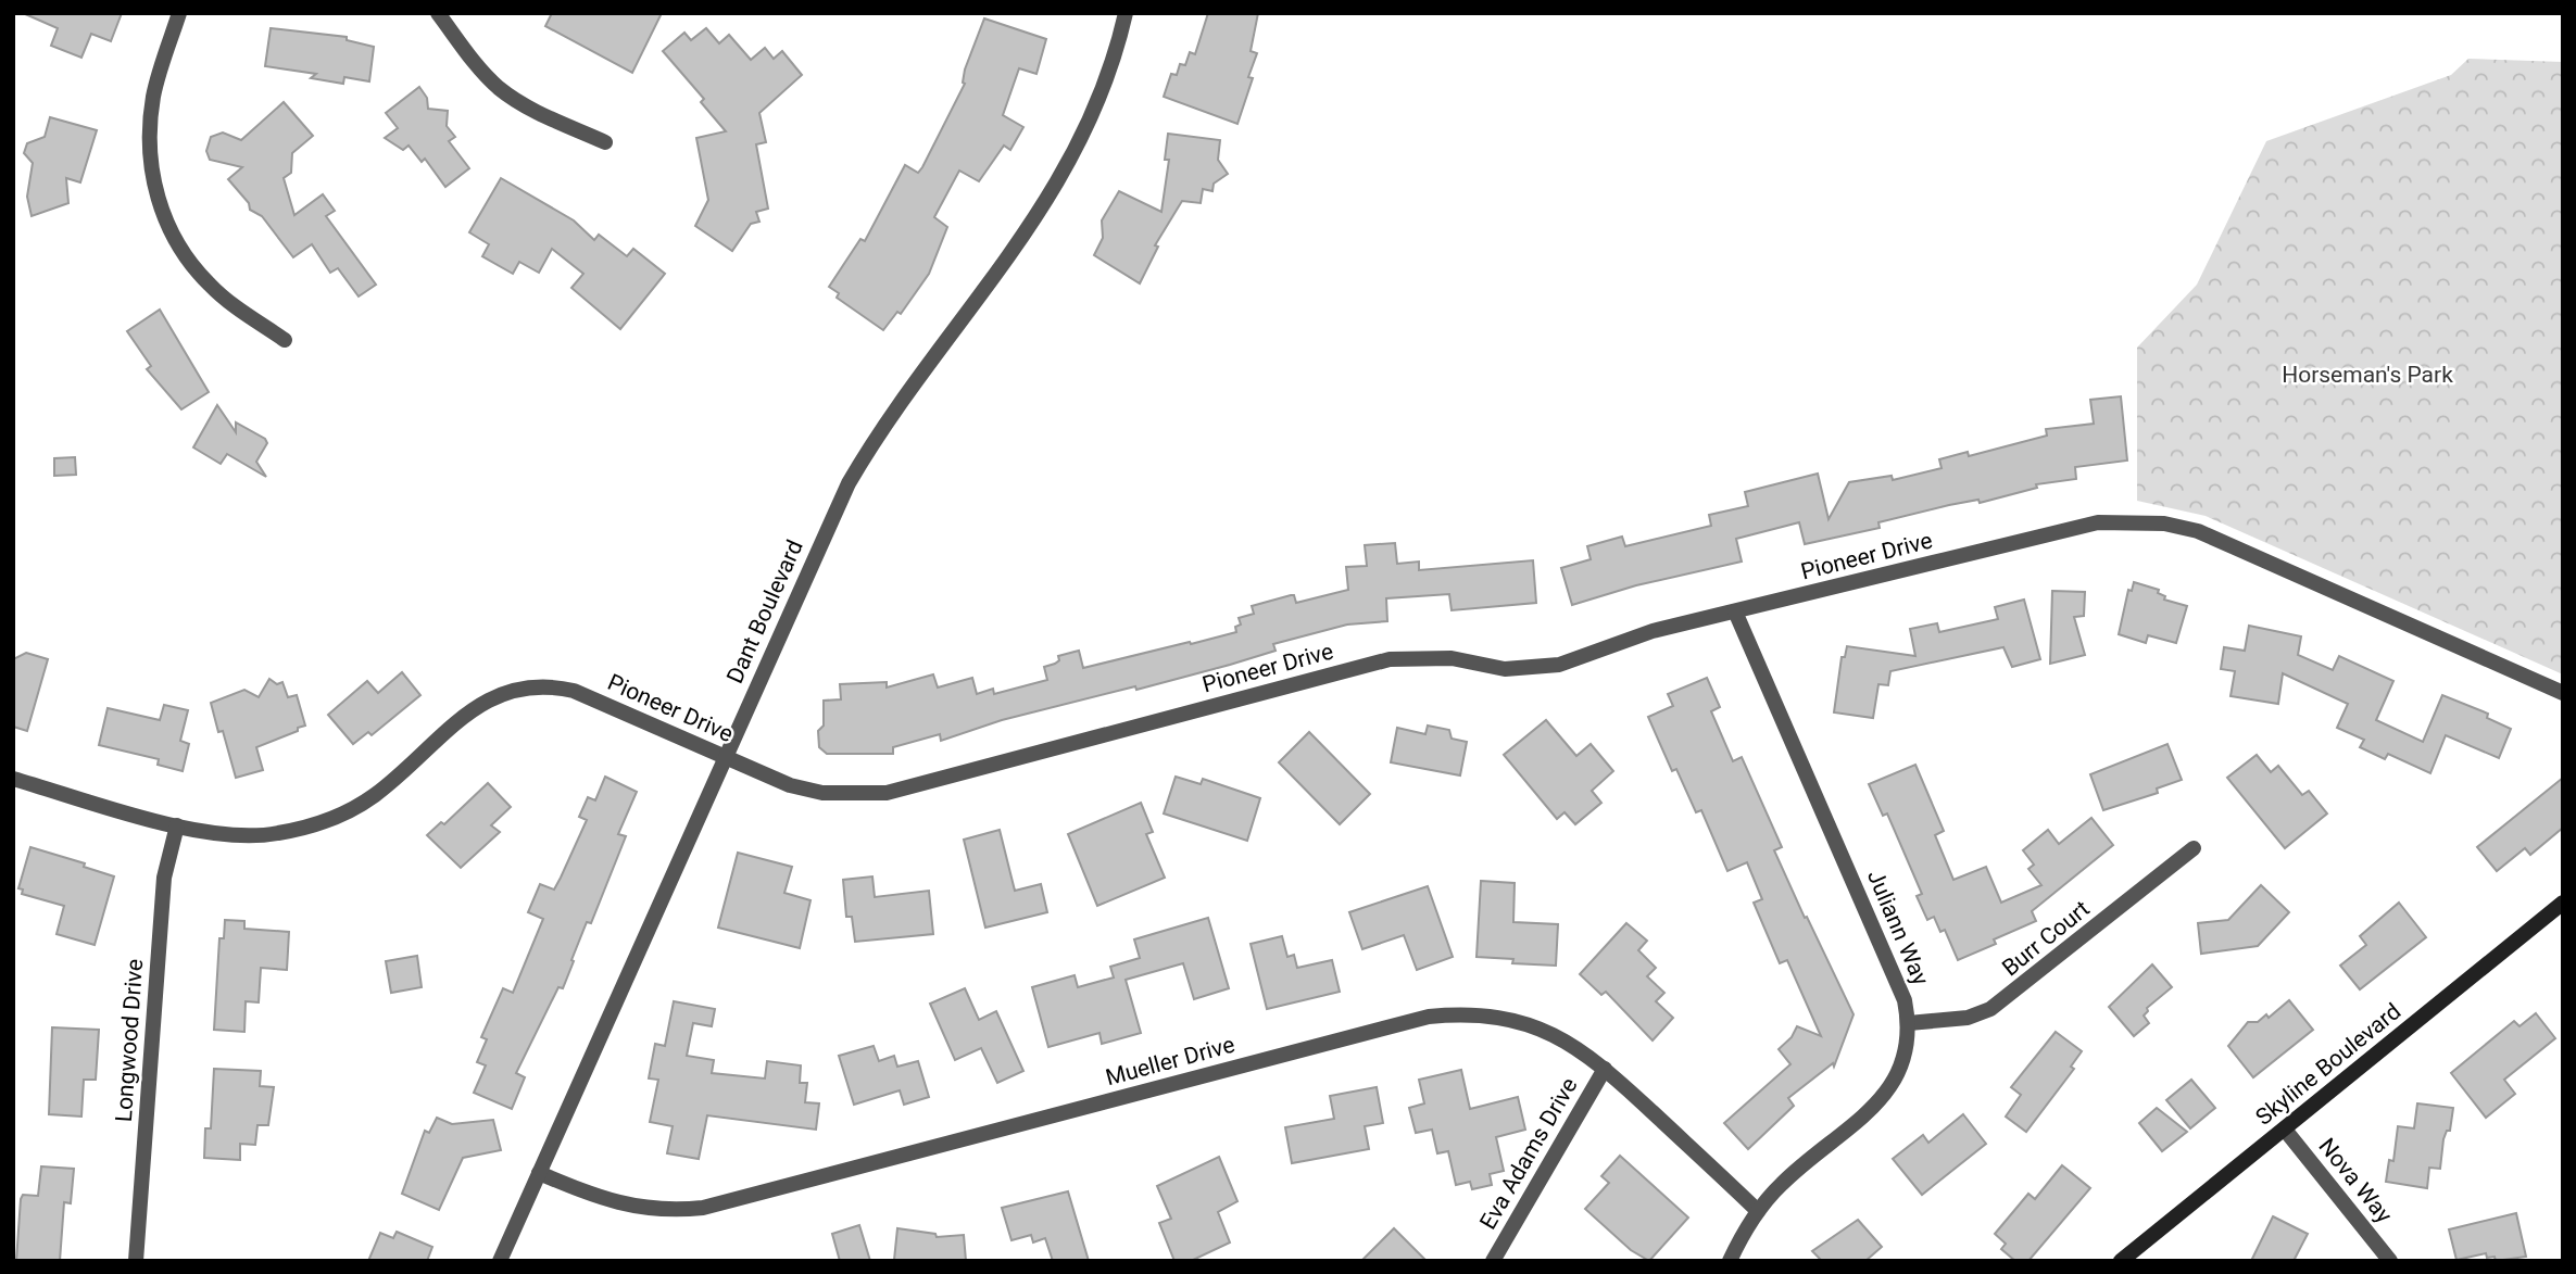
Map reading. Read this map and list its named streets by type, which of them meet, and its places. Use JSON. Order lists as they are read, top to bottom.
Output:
{
  "streets": {
    "street": [
      "Pioneer Drive",
      "Dant Boulevard",
      "Juliann Way",
      "Burr Court",
      "Longwood Drive",
      "Mueller Drive",
      "Skyline Boulevard",
      "Eva Adams Drive",
      "Nova Way"
    ]
  },
  "crossings": [
    ["Pioneer Drive", "Dant Boulevard"],
    ["Pioneer Drive", "Juliann Way"],
    ["Pioneer Drive", "Longwood Drive"],
    ["Dant Boulevard", "Mueller Drive"],
    ["Juliann Way", "Burr Court"],
    ["Juliann Way", "Mueller Drive"],
    ["Mueller Drive", "Eva Adams Drive"],
    ["Skyline Boulevard", "Nova Way"]
  ],
  "parks": ["Horseman's Park"]
}
